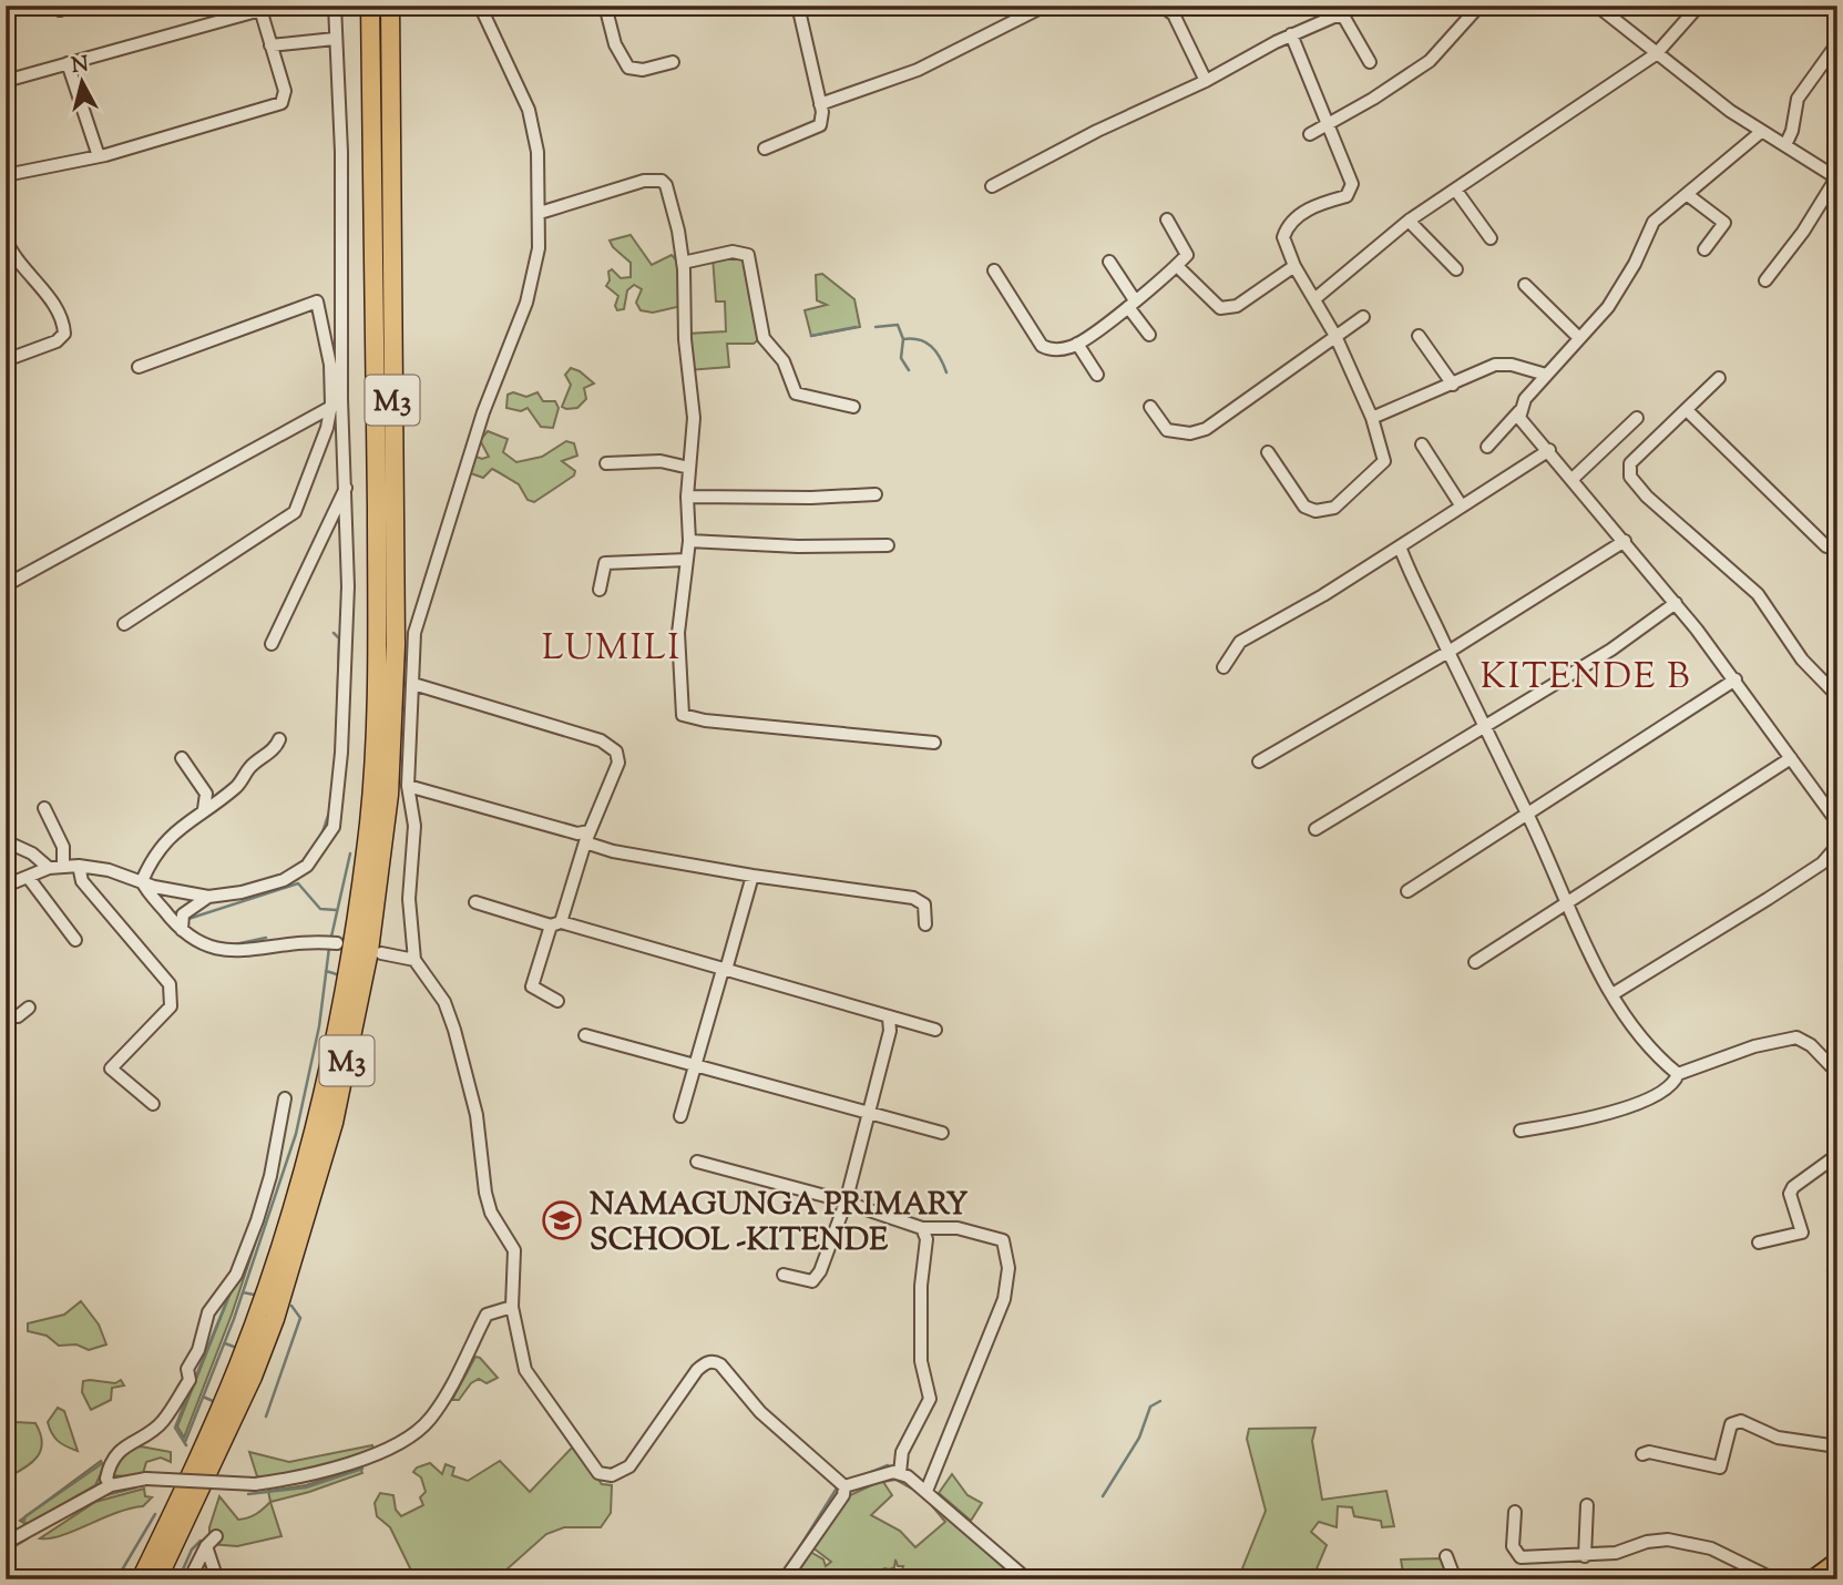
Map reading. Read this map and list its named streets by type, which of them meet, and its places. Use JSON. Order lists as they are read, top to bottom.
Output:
{
  "streets": {
    "highway": ["M3"]
  },
  "districts": ["LUMILI", "KITENDE B"],
  "places": {
    "school or university": ["NAMAGUNGA PRIMARY SCHOOL -KITENDE"]
  },
  "north": "top"
}
